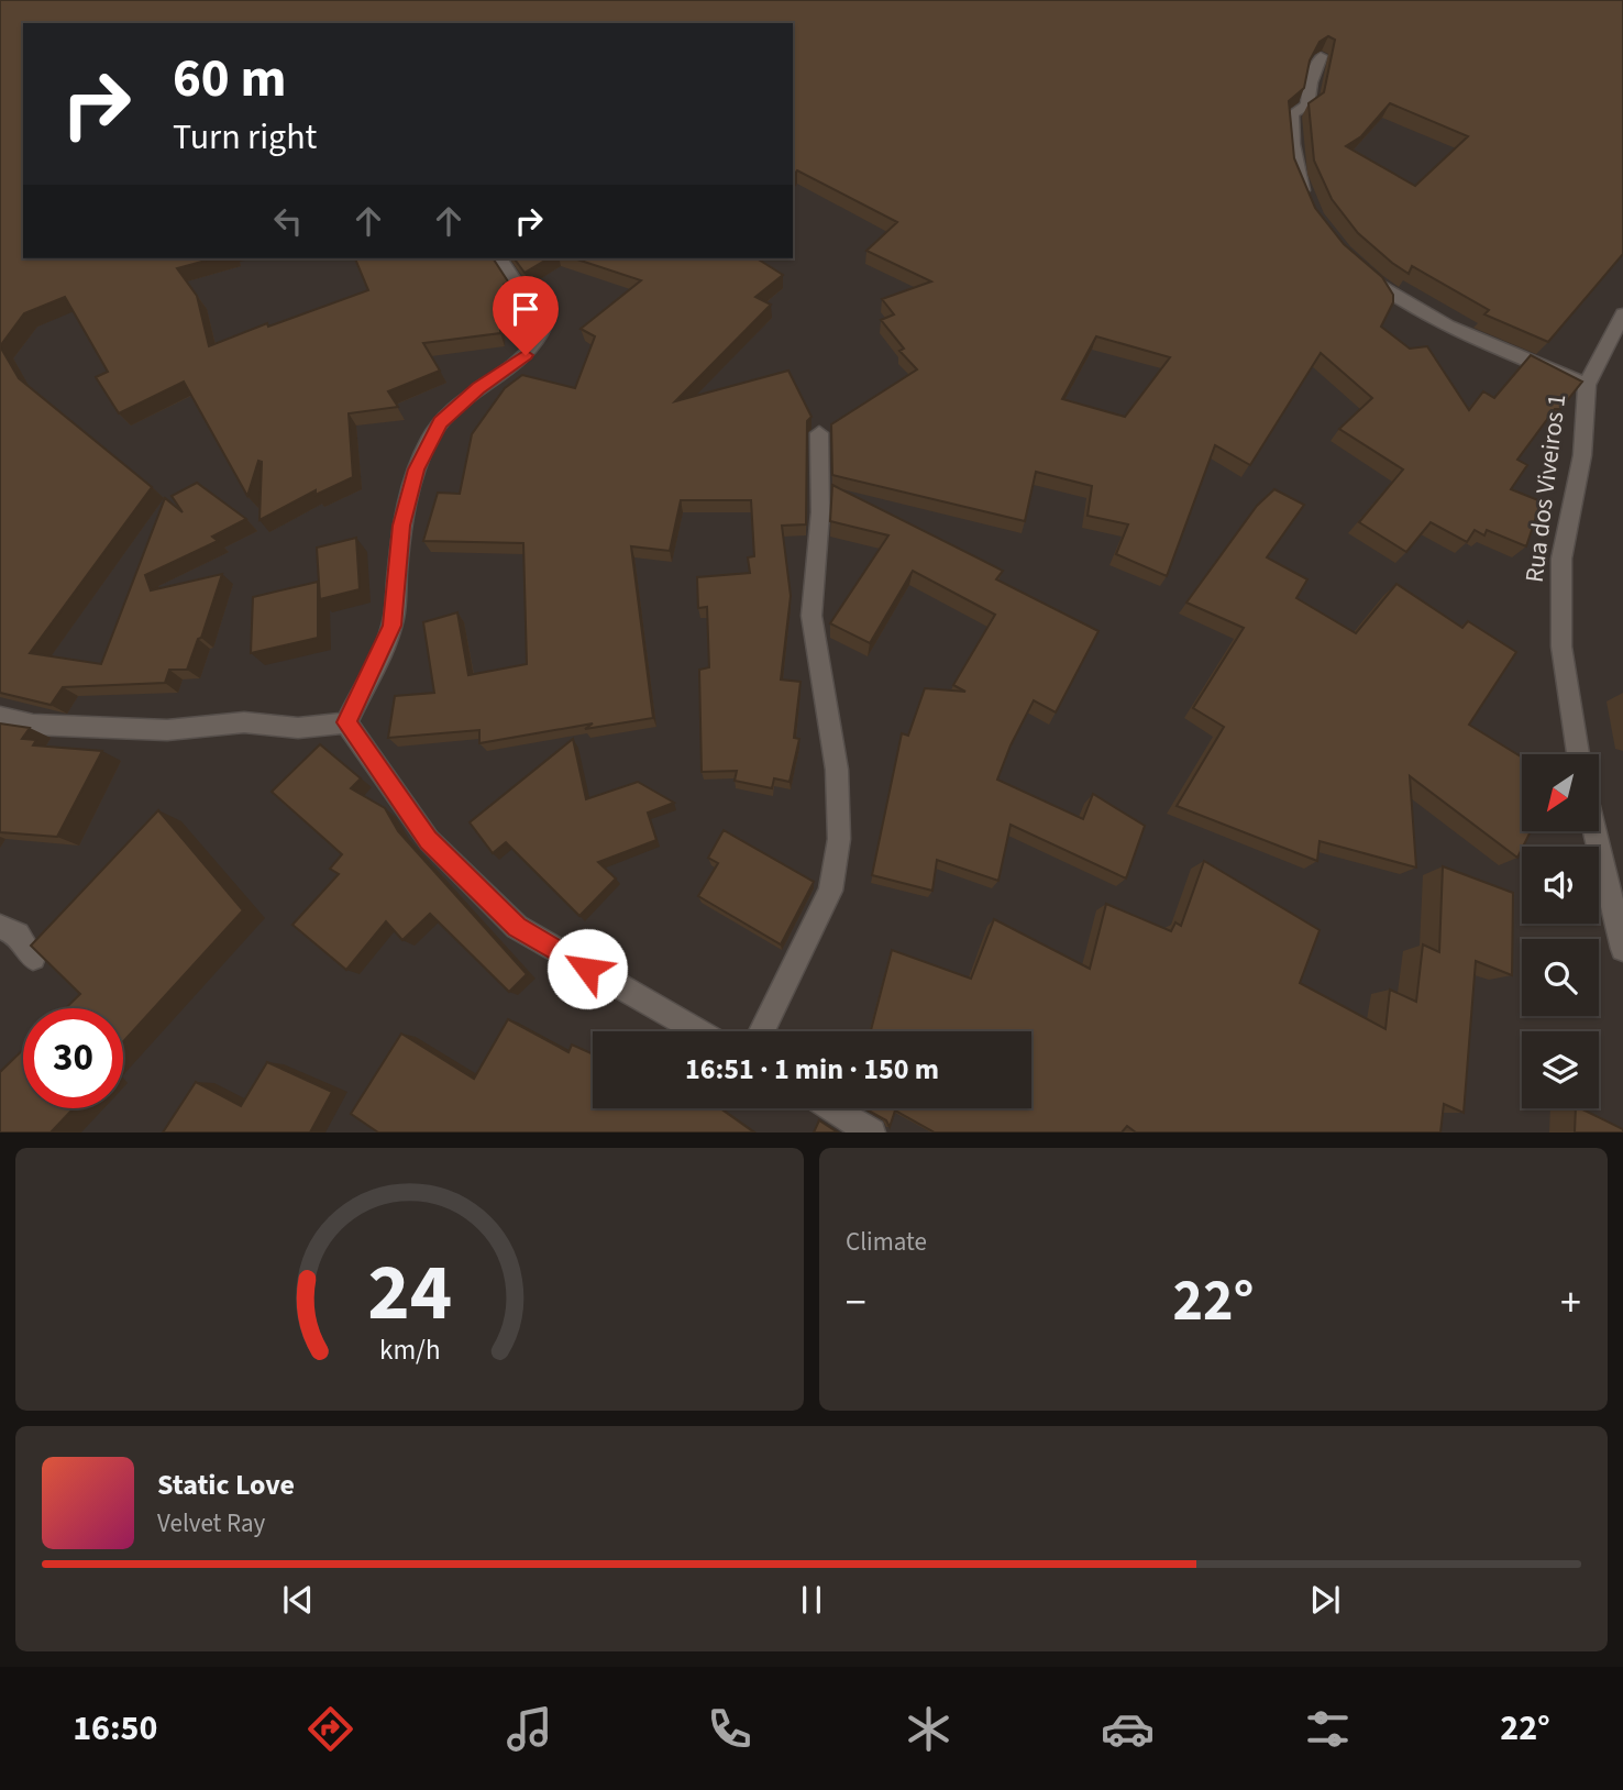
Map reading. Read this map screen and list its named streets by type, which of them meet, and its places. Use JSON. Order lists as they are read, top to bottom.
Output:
{
  "streets": {
    "street": ["Rua dos Viveiros 1"]
  },
  "north": "bottom left",
  "page": {
    "turn": ["60 m", "Turn right"],
    "limit": "30",
    "trip": "16:51 · 1 min · 150 m",
    "tile": "Climate",
    "heat": ["−", "22°", "+"],
    "song": ["Static Love", "Velvet Ray"],
    "tabs": ["16:50", "22°"],
    "gauge": ["24", "km/h"]
  }
}
